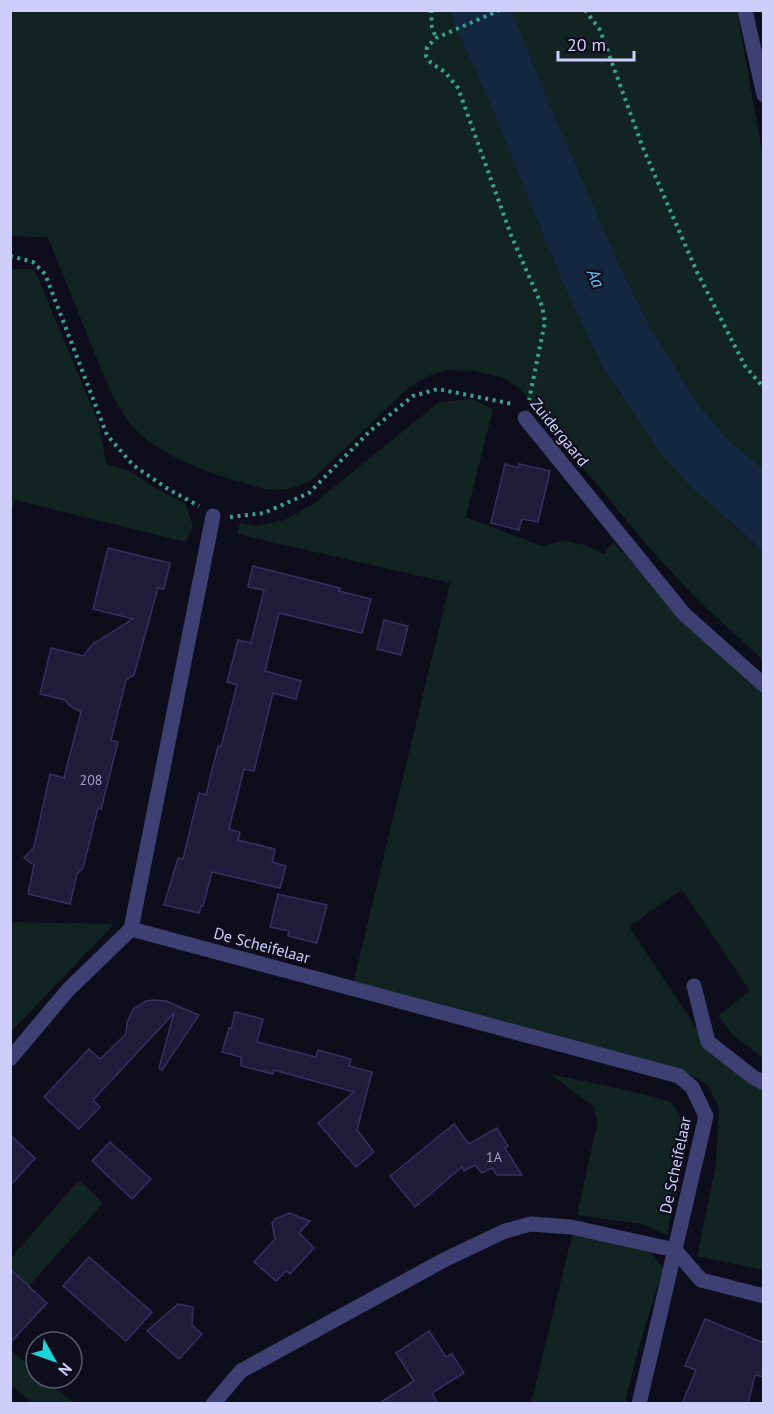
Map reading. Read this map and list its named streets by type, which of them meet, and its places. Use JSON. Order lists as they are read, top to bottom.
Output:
{
  "streets": {
    "street": ["Zuidergaard", "De Scheifelaar"]
  },
  "water": ["Aa"],
  "house_numbers": ["208", "1A"],
  "scale_bar": "20 m",
  "north": "bottom right"
}
